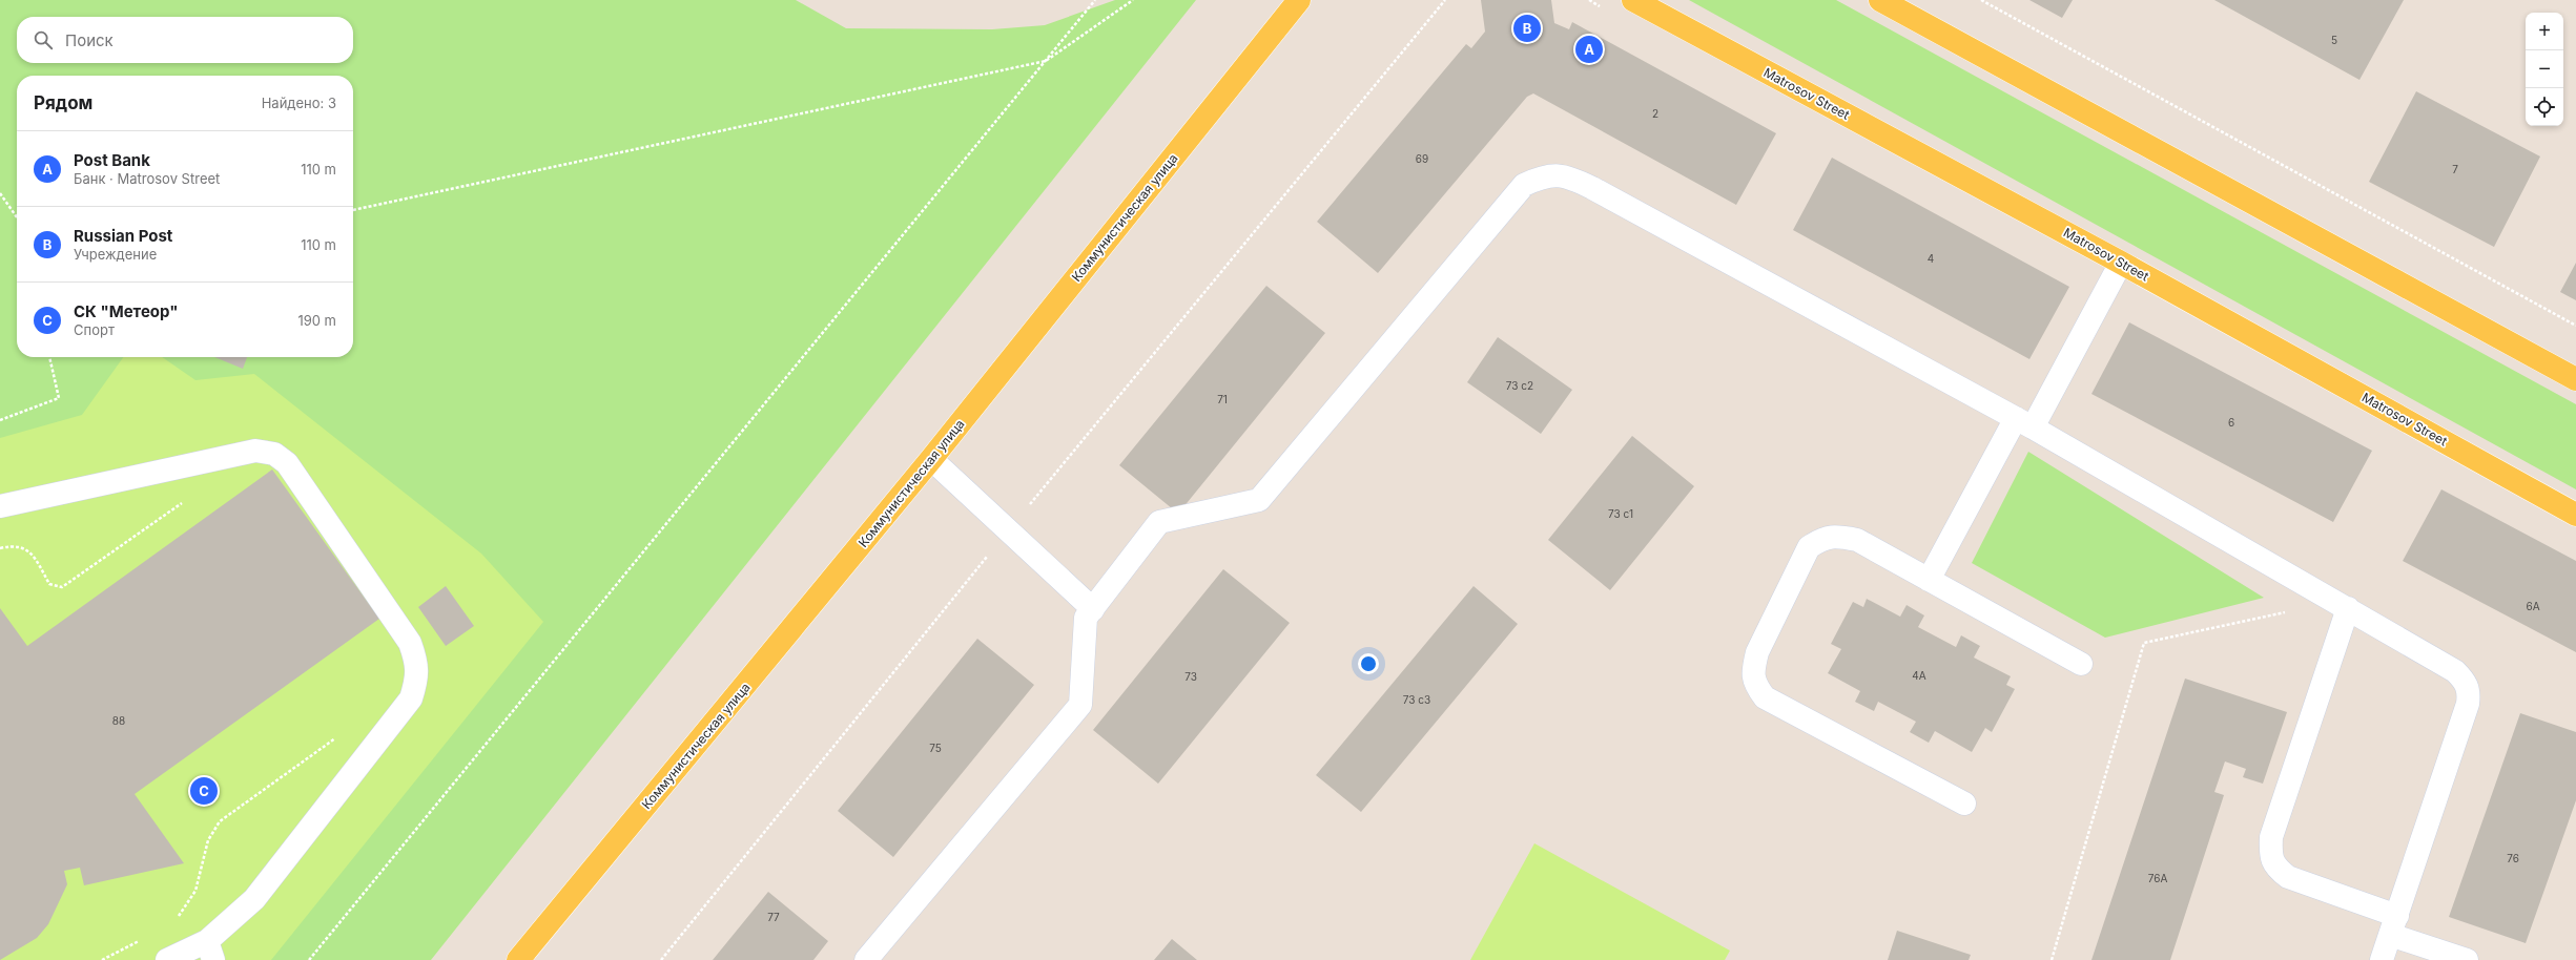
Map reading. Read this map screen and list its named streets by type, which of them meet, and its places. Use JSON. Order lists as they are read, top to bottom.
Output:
{
  "streets": {
    "main road": ["Matrosov Street", "Коммунистическая улица"]
  },
  "house_numbers": [
    "5",
    "2",
    "69",
    "7",
    "4",
    "73 с2",
    "71",
    "6",
    "73 с1",
    "6А",
    "4А",
    "73",
    "73 с3",
    "88",
    "75",
    "76",
    "76А",
    "77"
  ],
  "page": {
    "map_buttons": ["+", "−"],
    "pins": ["B", "A", "C"],
    "search": "Поиск",
    "heading": ["Рядом", "Найдено: 3"],
    "list": [
      {
        "mark": "A",
        "name": "Post Bank",
        "note": "Банк · Matrosov Street",
        "value": "110 m"
      },
      {
        "mark": "B",
        "name": "Russian Post",
        "note": "Учреждение",
        "value": "110 m"
      },
      {
        "mark": "C",
        "name": "СК \"Метеор\"",
        "note": "Спорт",
        "value": "190 m"
      }
    ]
  }
}
